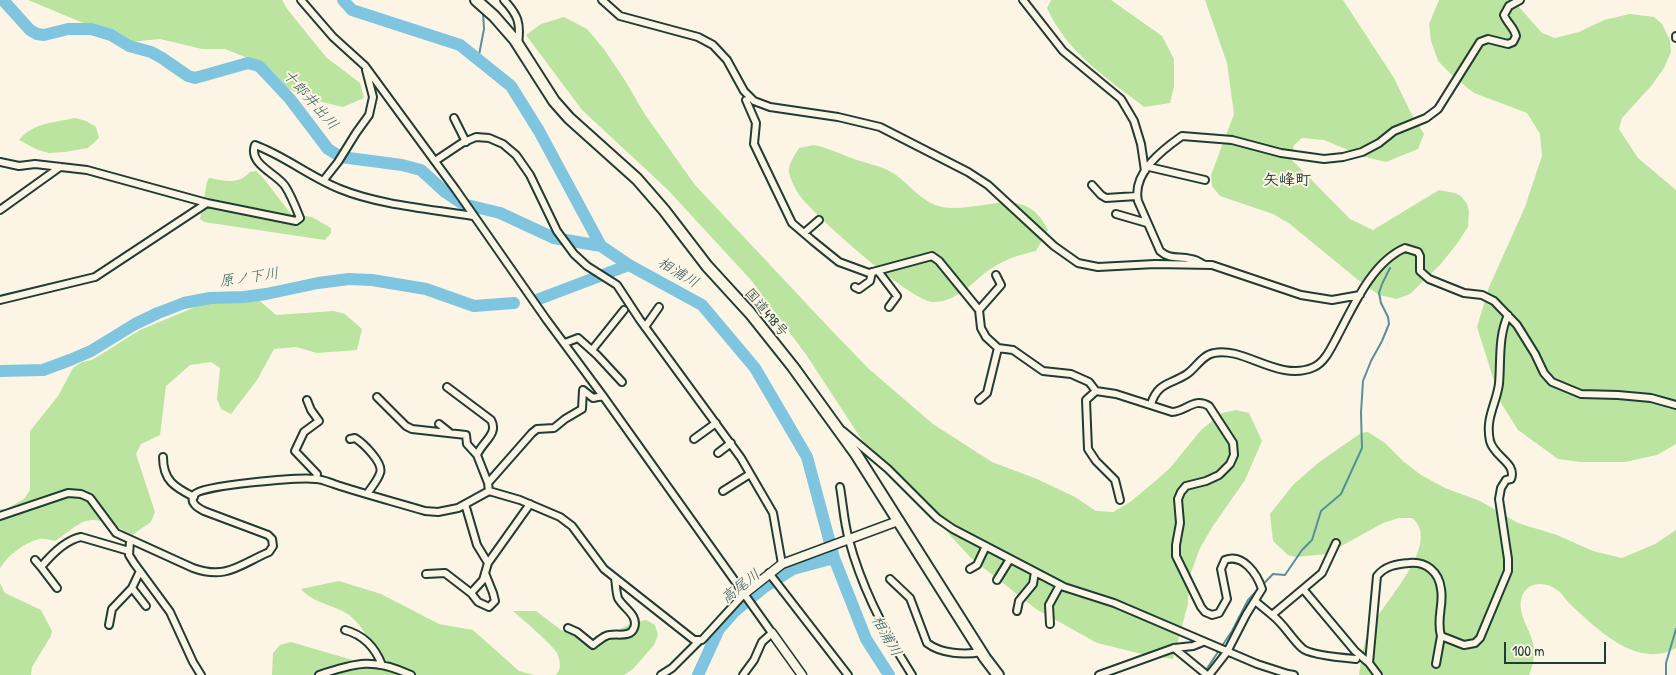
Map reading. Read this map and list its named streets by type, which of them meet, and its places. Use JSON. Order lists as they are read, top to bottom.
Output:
{
  "streets": {
    "highway": ["国道498号"]
  },
  "districts": ["矢峰町"],
  "water": [
    "十郎井出川",
    "相浦川",
    "原ノ下川",
    "高尾川"
  ],
  "scale_bar": "100 m"
}
